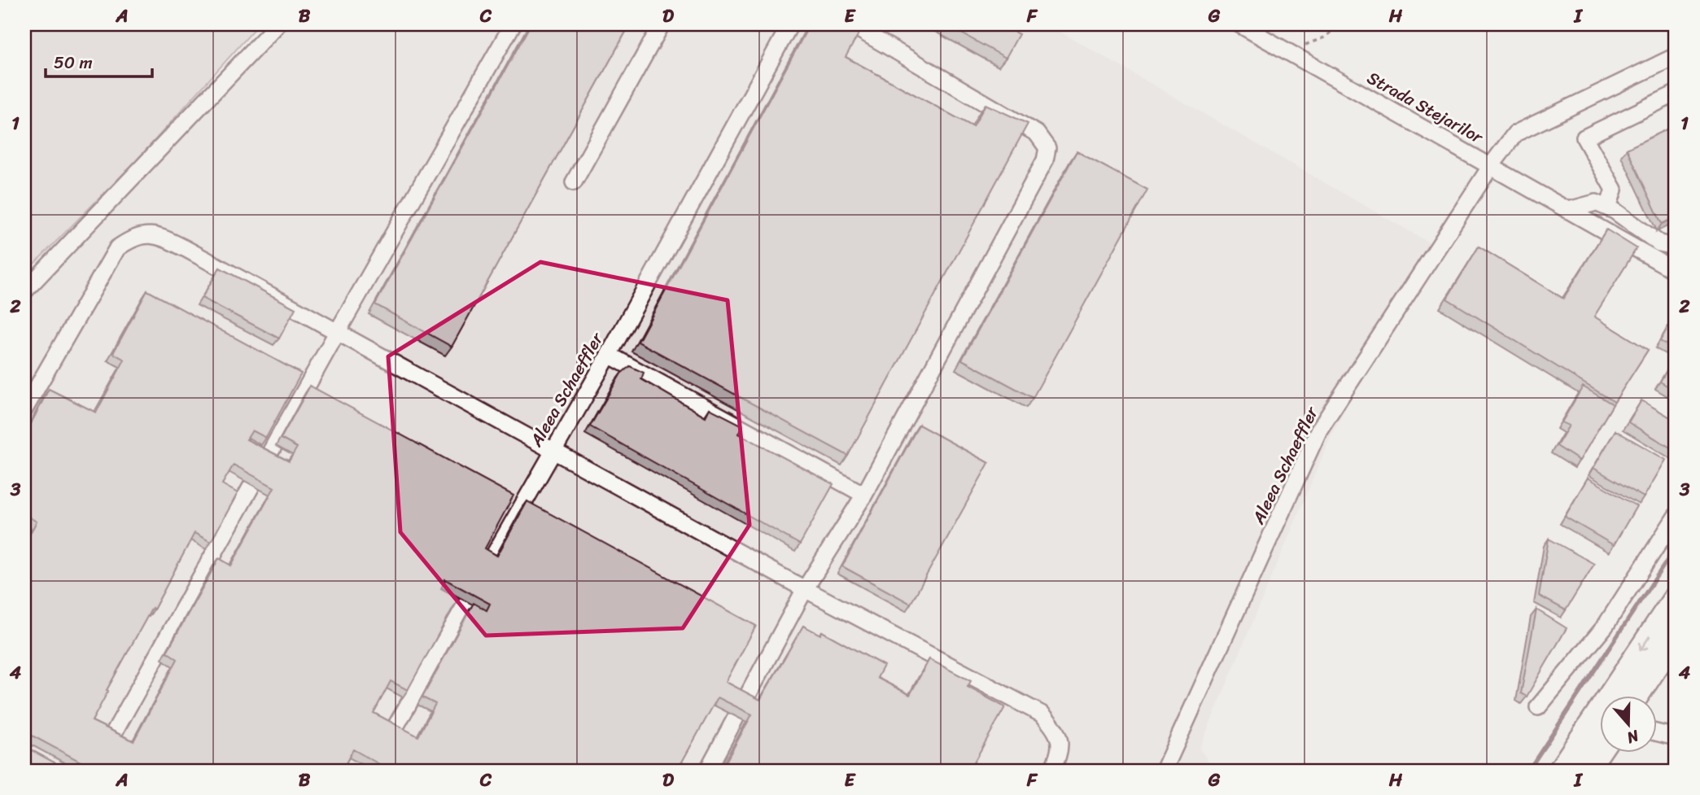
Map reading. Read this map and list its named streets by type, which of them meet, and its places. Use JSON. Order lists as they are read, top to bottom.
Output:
{
  "streets": {
    "street": ["Strada Stejarilor", "Aleea Schaeffler"]
  },
  "crossings": [
    ["Strada Stejarilor", "Aleea Schaeffler"]
  ],
  "scale_bar": "50 m",
  "north": "bottom",
  "grid": {
    "columns": [
      "A",
      "B",
      "C",
      "D",
      "E",
      "F",
      "G",
      "H",
      "I"
    ],
    "rows": [
      "1",
      "2",
      "3",
      "4"
    ]
  }
}
